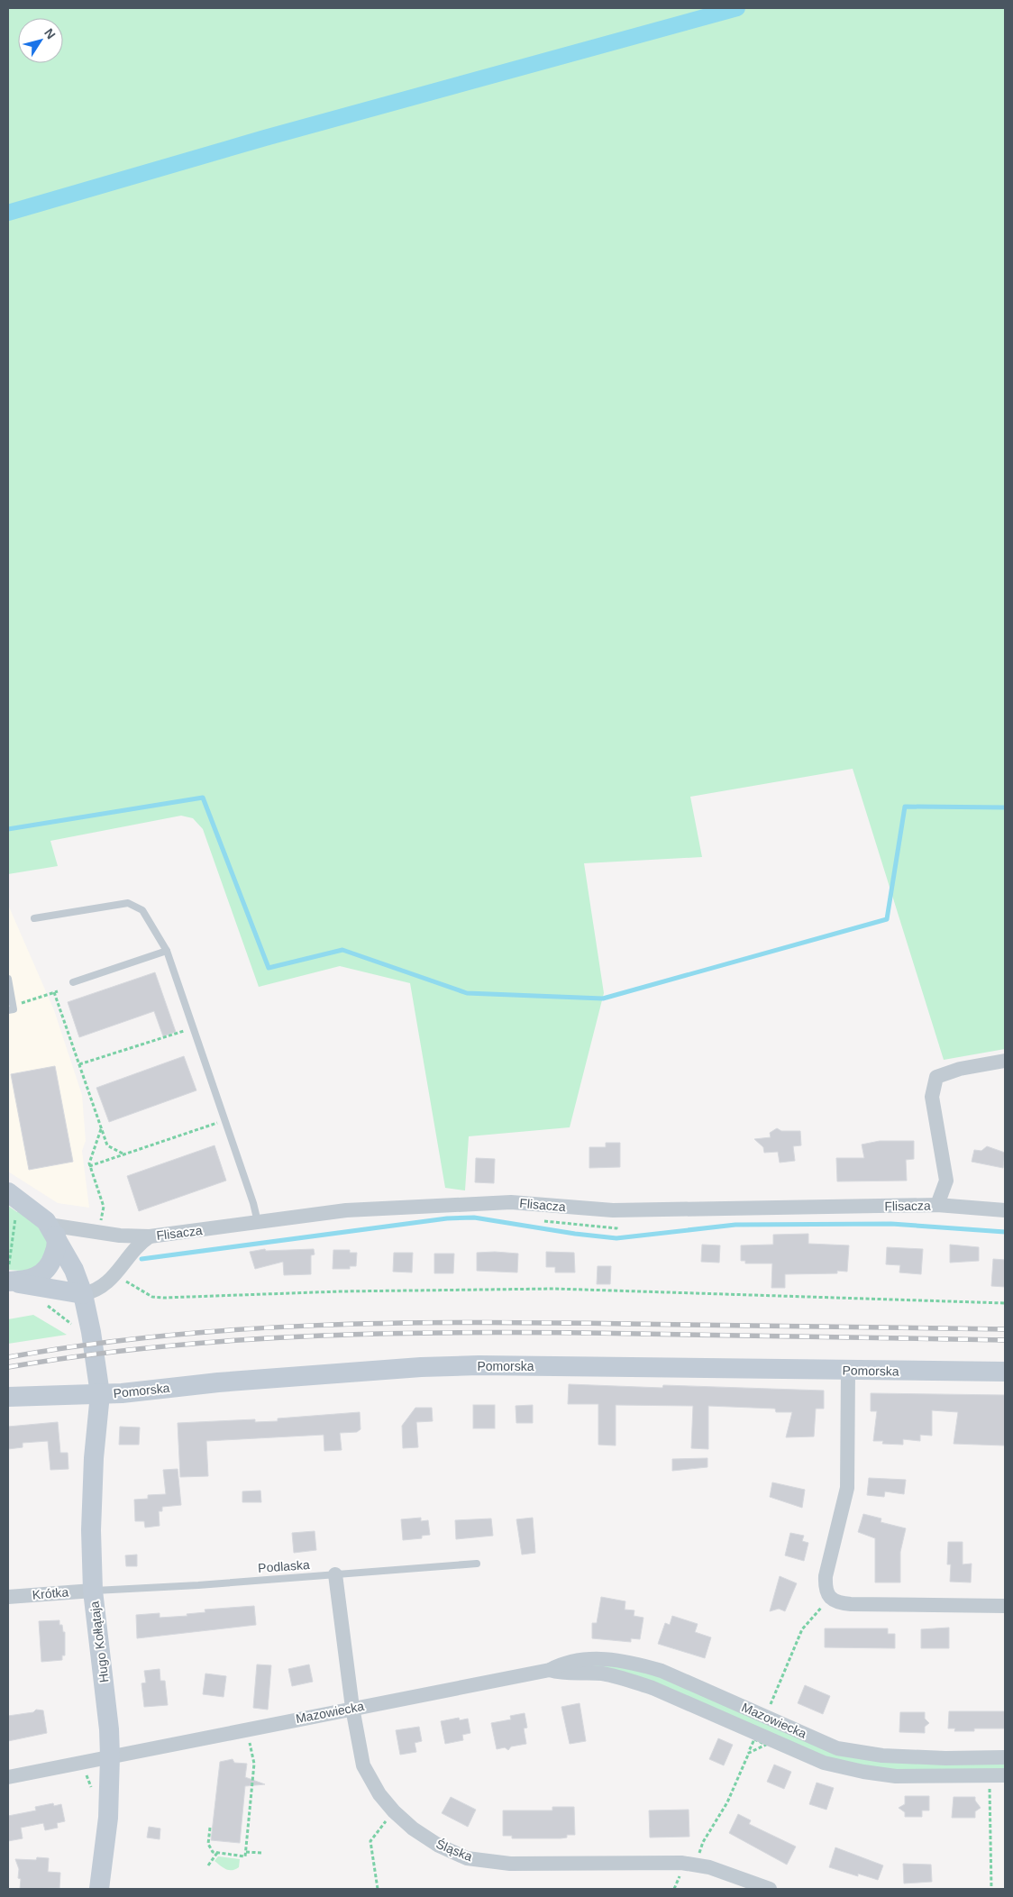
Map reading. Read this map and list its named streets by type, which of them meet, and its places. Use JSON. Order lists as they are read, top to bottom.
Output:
{
  "streets": {
    "street": [
      "Flisacza",
      "Pomorska",
      "Krótka",
      "Hugo Kołłątaja",
      "Mazowiecka",
      "Śląska"
    ],
    "lane": ["Podlaska"]
  },
  "crossings": [
    ["Flisacza", "Hugo Kołłątaja"],
    ["Pomorska", "Hugo Kołłątaja"],
    ["Podlaska", "Krótka"],
    ["Podlaska", "Hugo Kołłątaja"],
    ["Podlaska", "Śląska"],
    ["Krótka", "Hugo Kołłątaja"],
    ["Hugo Kołłątaja", "Mazowiecka"],
    ["Mazowiecka", "Śląska"]
  ],
  "north": "top right"
}
